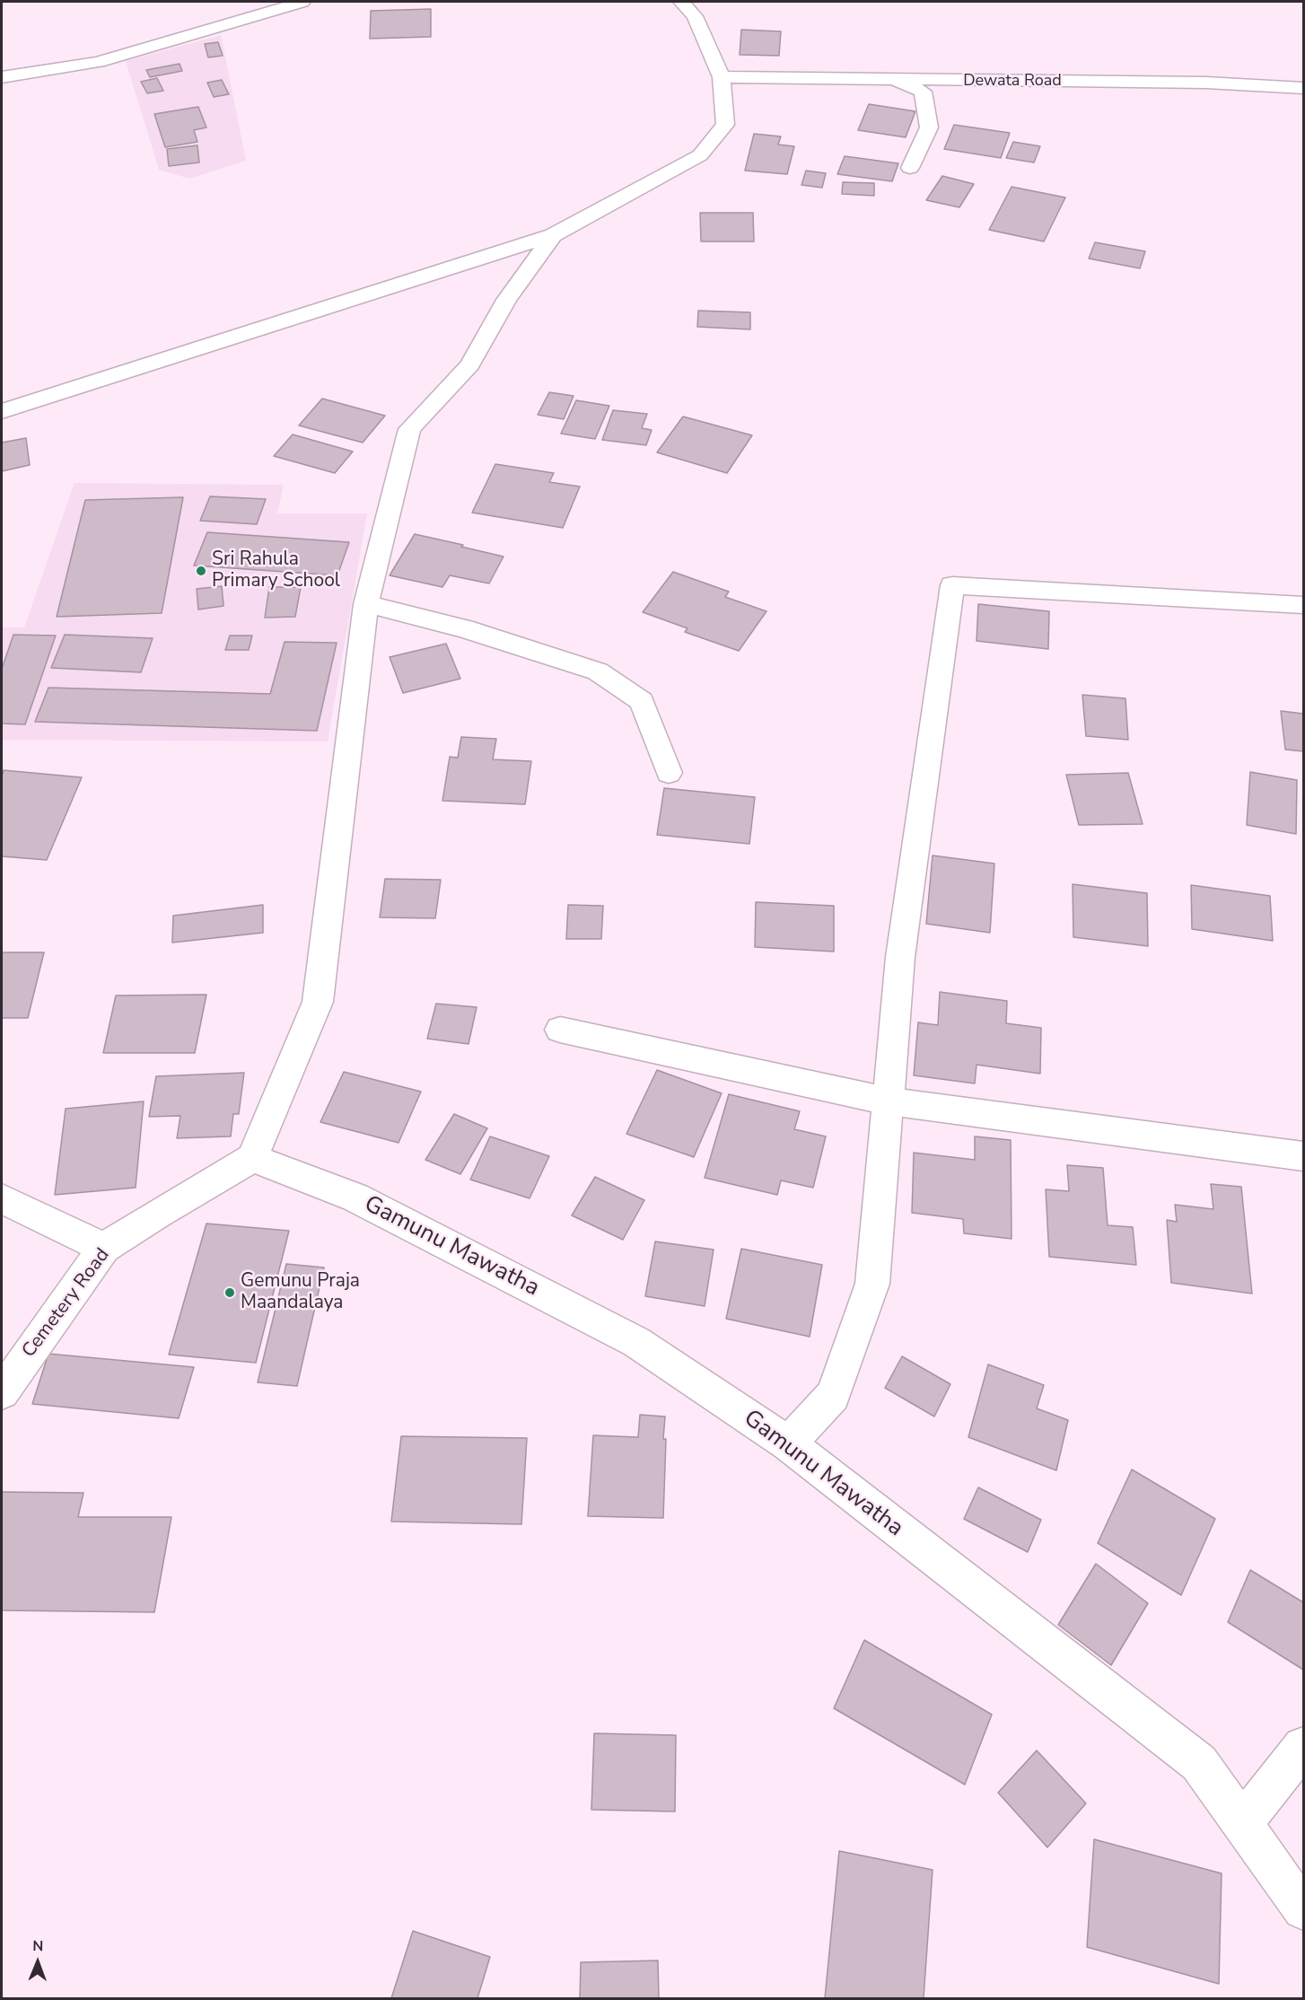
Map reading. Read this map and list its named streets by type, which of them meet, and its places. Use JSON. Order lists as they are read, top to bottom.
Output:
{
  "streets": {
    "street": ["Dewata Road", "Gamunu Mawatha", "Cemetery Road"]
  },
  "crossings": [
    ["Gamunu Mawatha", "Cemetery Road"]
  ],
  "places": ["Sri Rahula Primary School", "Gemunu Praja Maandalaya"],
  "north": "top"
}
